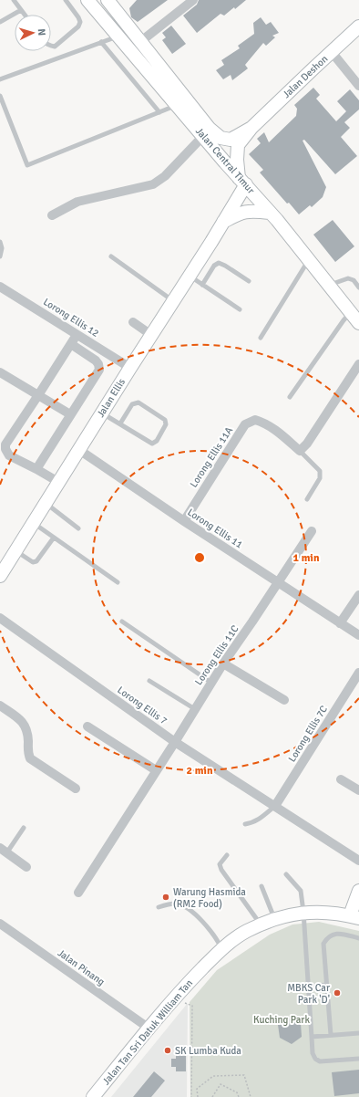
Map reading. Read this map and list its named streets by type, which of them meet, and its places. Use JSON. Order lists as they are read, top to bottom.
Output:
{
  "streets": {
    "main road": [
      "Jalan Deshon",
      "Jalan Central Timur",
      "Jalan Ellis",
      "Jalan Tan Sri Datuk William Tan"
    ],
    "street": [
      "Lorong Ellis 12",
      "Lorong Ellis 11A",
      "Lorong Ellis 11",
      "Lorong Ellis 11C",
      "Lorong Ellis 7",
      "Lorong Ellis 7C",
      "Jalan Pinang"
    ]
  },
  "crossings": [
    ["Jalan Deshon", "Jalan Central Timur"],
    ["Jalan Central Timur", "Jalan Ellis"],
    ["Lorong Ellis 12", "Jalan Ellis"],
    ["Jalan Ellis", "Lorong Ellis 11"],
    ["Lorong Ellis 11A", "Lorong Ellis 11"],
    ["Lorong Ellis 11", "Lorong Ellis 11C"],
    ["Lorong Ellis 11C", "Lorong Ellis 7"],
    ["Lorong Ellis 7", "Lorong Ellis 7C"],
    ["Jalan Pinang", "Jalan Tan Sri Datuk William Tan"]
  ],
  "parks": ["Kuching Park"],
  "places": ["Warung Hasmida (RM2 Food)", "MBKS Car Park 'D'", "SK Lumba Kuda"],
  "north": "right",
  "rings": ["1 min", "2 min"]
}
